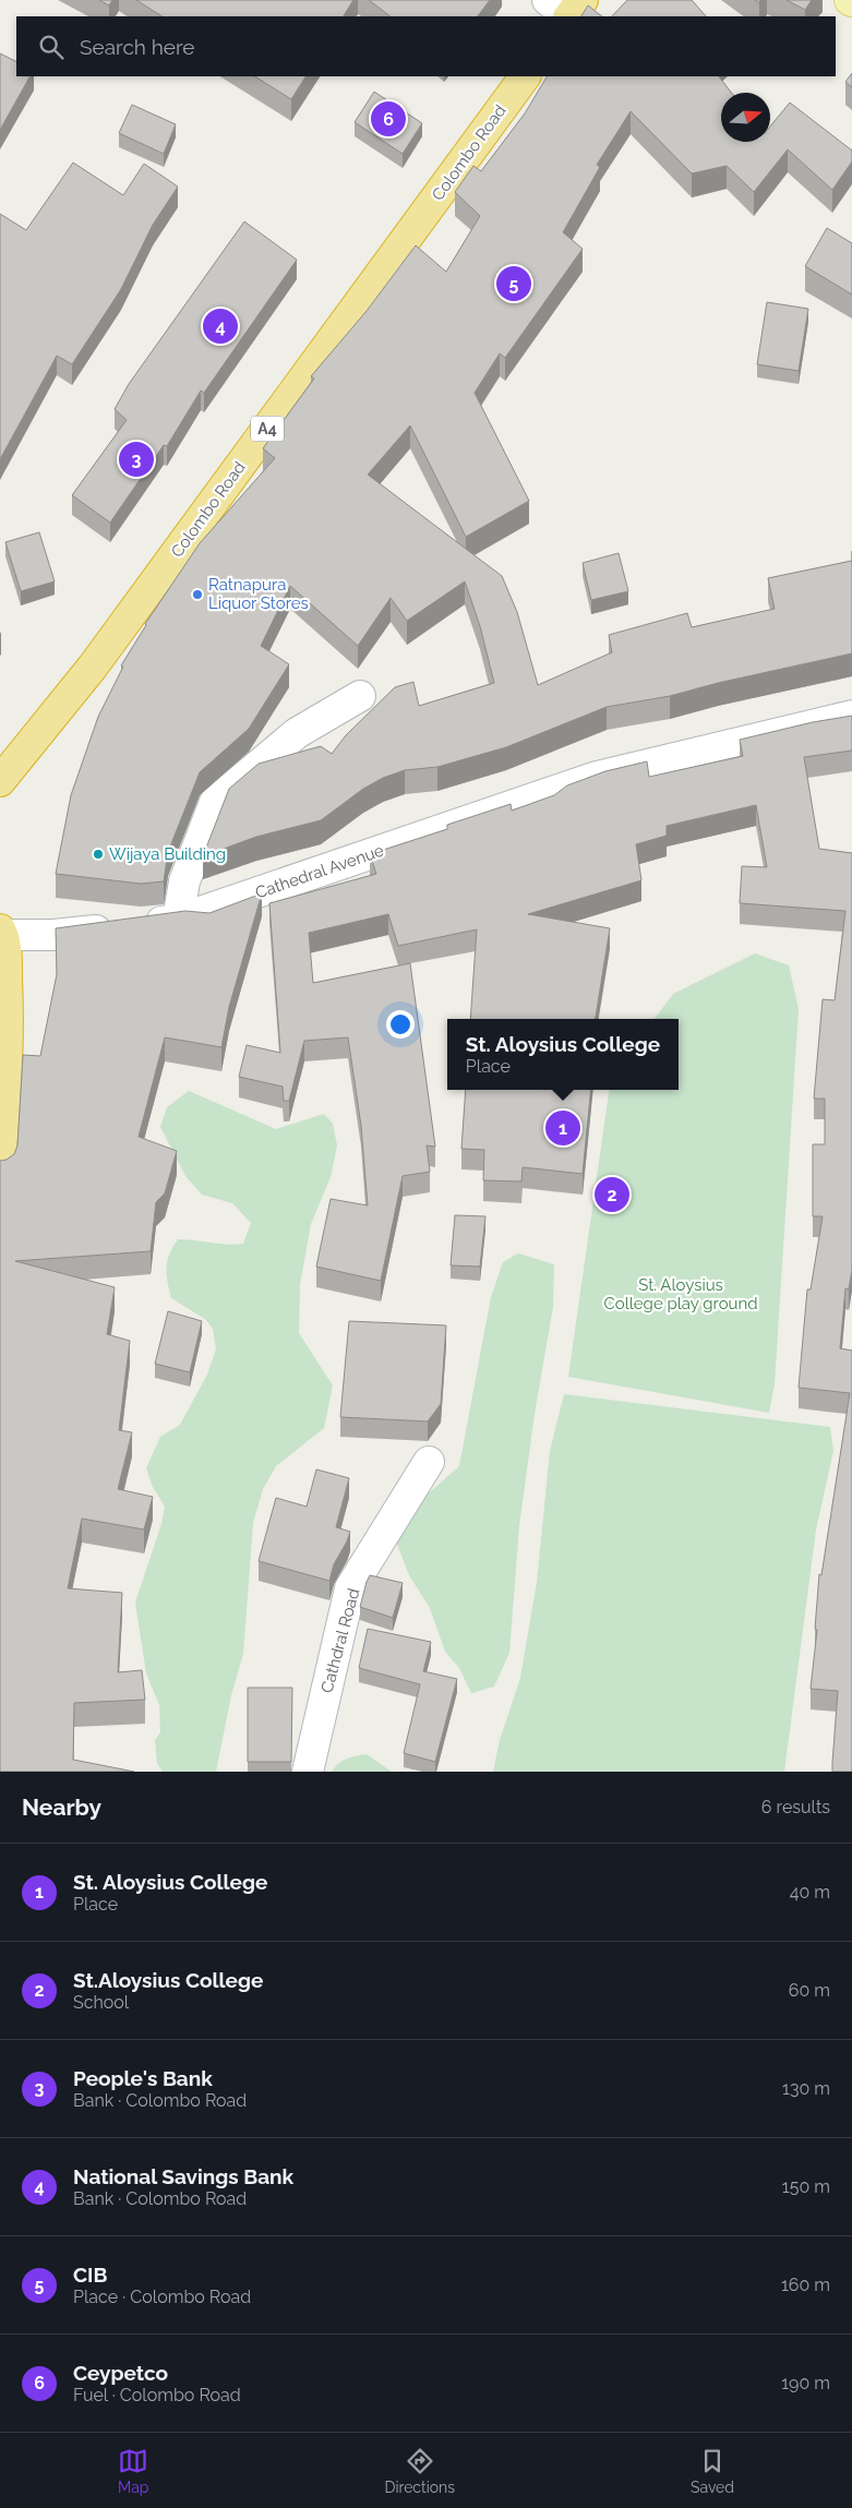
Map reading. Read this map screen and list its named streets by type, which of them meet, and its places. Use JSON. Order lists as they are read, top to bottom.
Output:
{
  "streets": {
    "highway": ["Colombo Road", "A4"],
    "street": ["Cathedral Avenue", "Cathdral Road"]
  },
  "parks": ["St. Aloysius College play ground"],
  "places": ["Ratnapura Liquor Stores", "Wijaya Building"],
  "north": "right",
  "page": {
    "search": "Search here",
    "pins": [
      "6",
      "5",
      "4",
      "3",
      "1",
      "2"
    ],
    "popup": ["St. Aloysius College", "Place"],
    "heading": ["Nearby", "6 results"],
    "list": [
      {
        "mark": "1",
        "name": "St. Aloysius College",
        "note": "Place",
        "value": "40 m"
      },
      {
        "mark": "2",
        "name": "St.Aloysius College",
        "note": "School",
        "value": "60 m"
      },
      {
        "mark": "3",
        "name": "People's Bank",
        "note": "Bank · Colombo Road",
        "value": "130 m"
      },
      {
        "mark": "4",
        "name": "National Savings Bank",
        "note": "Bank · Colombo Road",
        "value": "150 m"
      },
      {
        "mark": "5",
        "name": "CIB",
        "note": "Place · Colombo Road",
        "value": "160 m"
      },
      {
        "mark": "6",
        "name": "Ceypetco",
        "note": "Fuel · Colombo Road",
        "value": "190 m"
      }
    ],
    "nav": ["Map", "Directions", "Saved"]
  }
}
